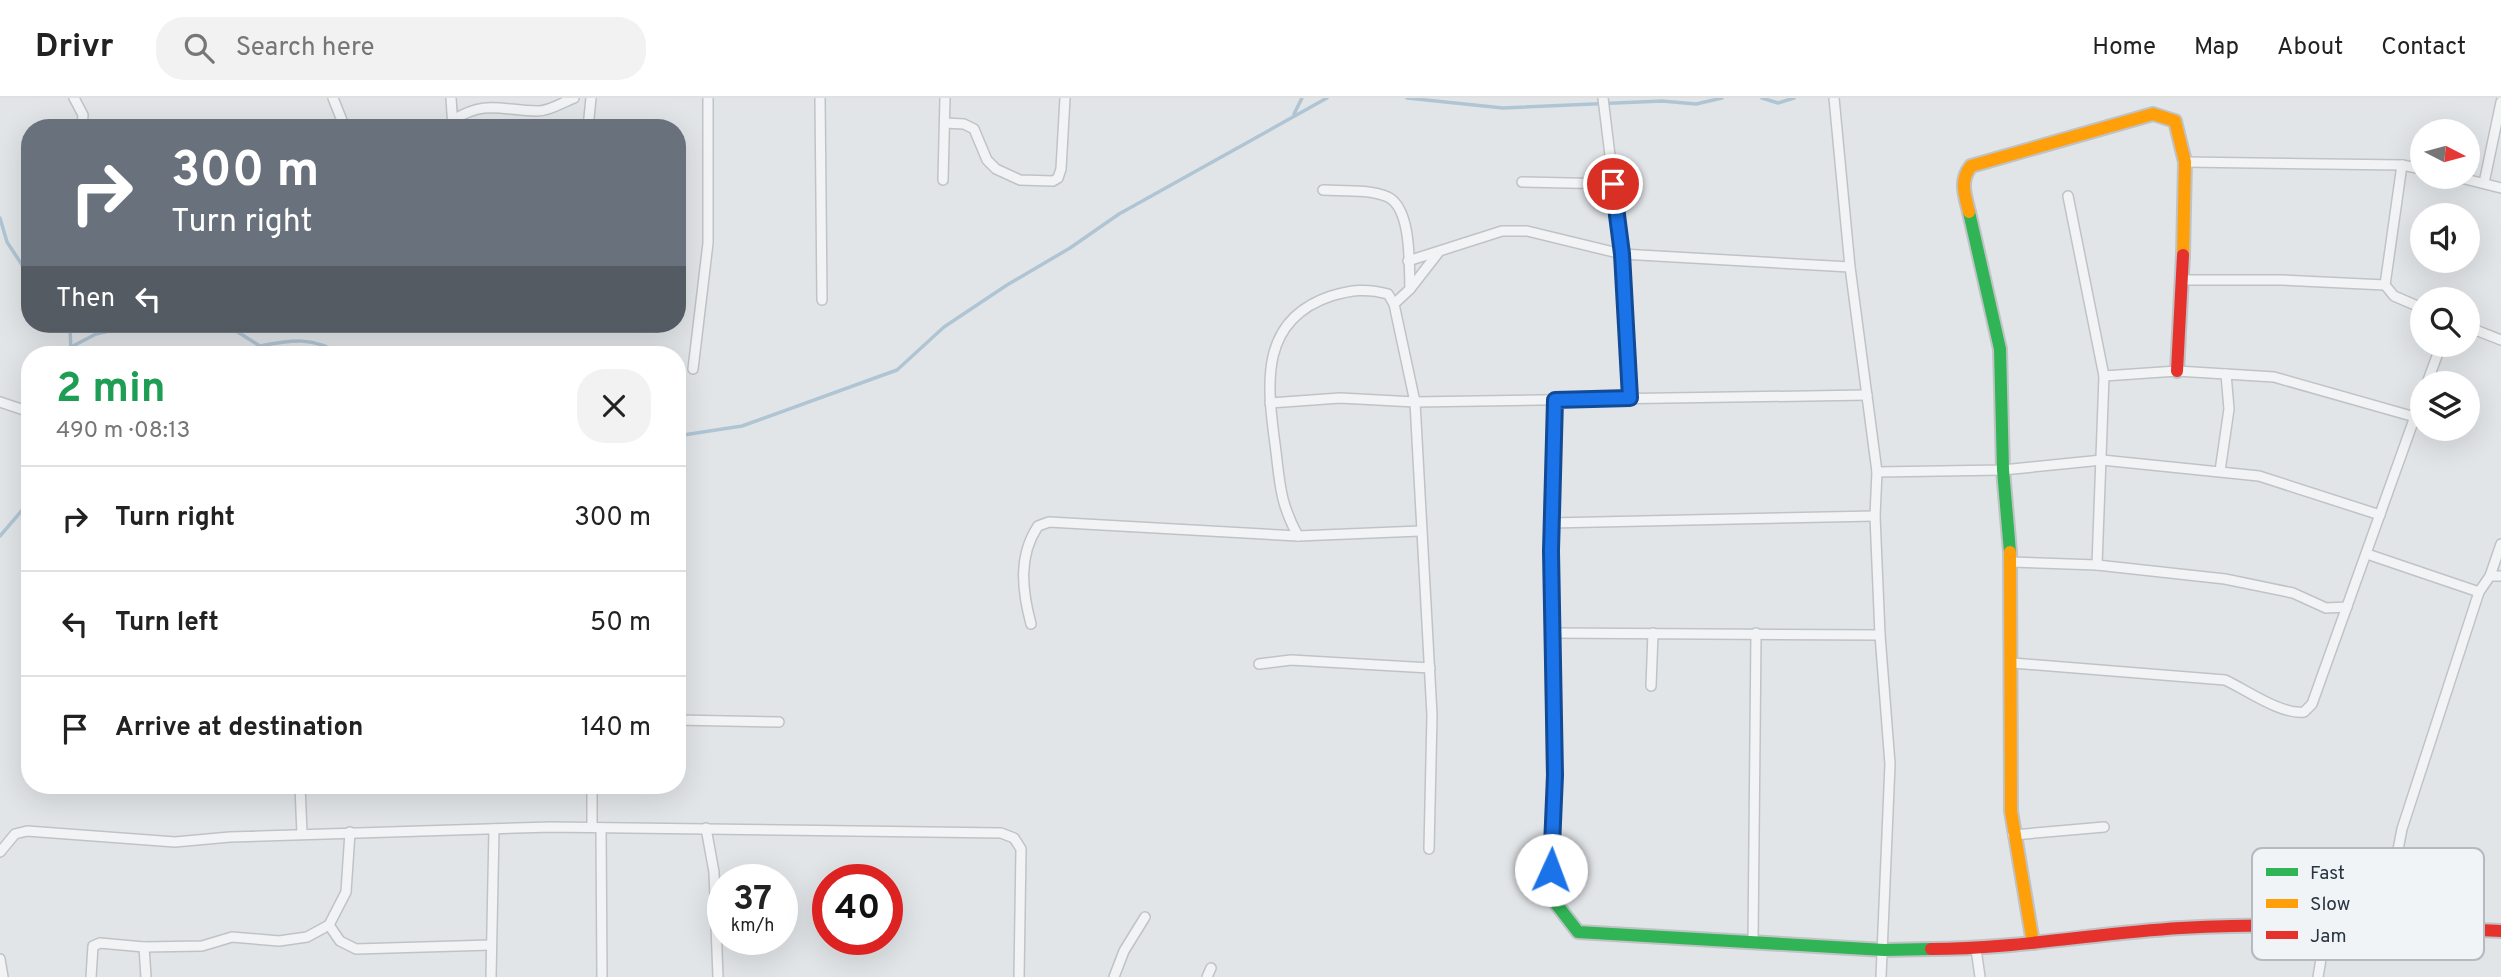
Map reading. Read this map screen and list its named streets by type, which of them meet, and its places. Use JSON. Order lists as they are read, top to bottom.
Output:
{
  "legend": ["Fast", "Slow", "Jam"],
  "north": "right",
  "page": {
    "header": "Drivr",
    "search": "Search here",
    "nav": [
      "Home",
      "Map",
      "About",
      "Contact"
    ],
    "turn": ["300 m", "Turn right"],
    "then": "Then",
    "heading": ["2 min", "490 m · 08:13"],
    "list": [
      {
        "name": "Turn right",
        "value": "300 m"
      },
      {
        "name": "Turn left",
        "value": "50 m"
      },
      {
        "name": "Arrive at destination",
        "value": "140 m"
      }
    ],
    "speed": "37 km/h",
    "limit": "40"
  }
}
